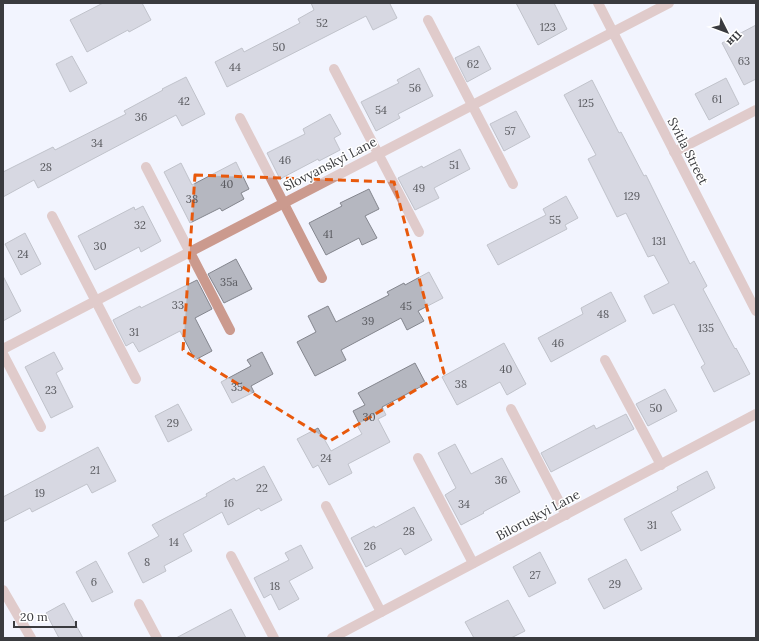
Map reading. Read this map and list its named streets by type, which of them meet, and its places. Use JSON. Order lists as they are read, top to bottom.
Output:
{
  "streets": {
    "street": ["Svitla Street", "Slovyanskyi Lane", "Biloruskyi Lane"]
  },
  "crossings": [
    ["Svitla Street", "Slovyanskyi Lane"]
  ],
  "house_numbers": [
    "52",
    "123",
    "50",
    "63",
    "62",
    "44",
    "56",
    "61",
    "42",
    "125",
    "54",
    "36",
    "57",
    "34",
    "46",
    "51",
    "28",
    "40",
    "49",
    "129",
    "38",
    "55",
    "32",
    "41",
    "131",
    "30",
    "24",
    "35а",
    "33",
    "45",
    "48",
    "39",
    "135",
    "31",
    "46",
    "40",
    "38",
    "35",
    "23",
    "50",
    "30",
    "29",
    "24",
    "21",
    "36",
    "22",
    "19",
    "16",
    "34",
    "31",
    "28",
    "14",
    "26",
    "8",
    "27",
    "6",
    "29",
    "18"
  ],
  "scale_bar": "20 m",
  "north": "bottom right"
}
